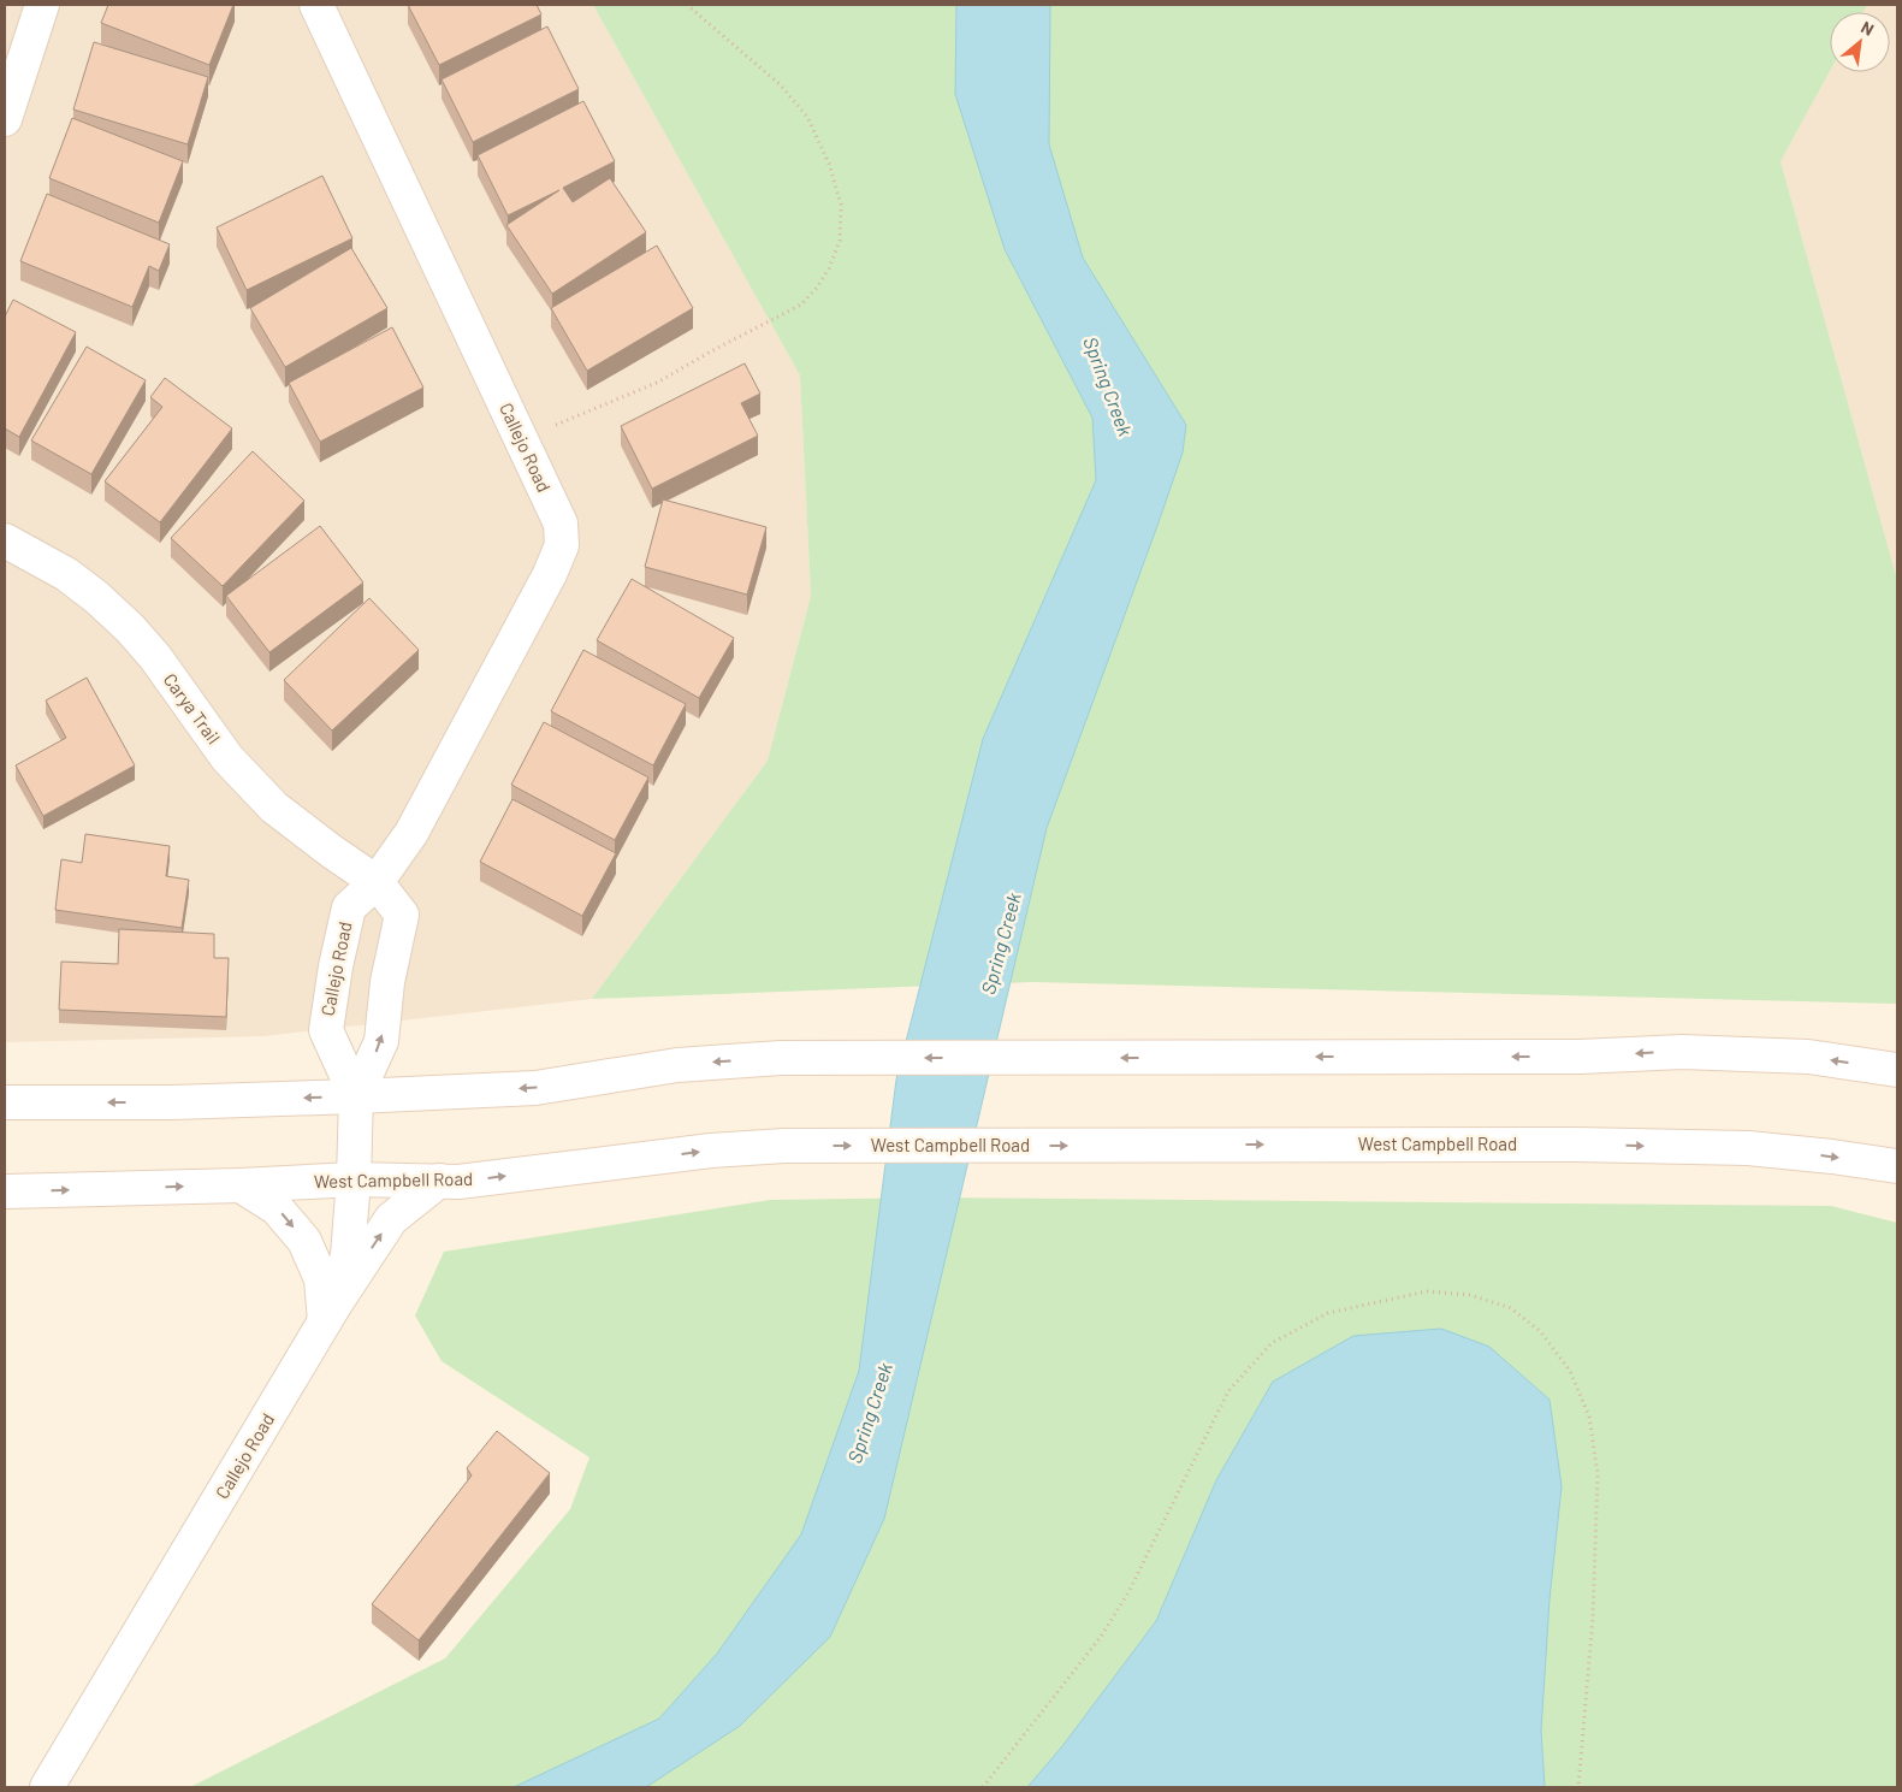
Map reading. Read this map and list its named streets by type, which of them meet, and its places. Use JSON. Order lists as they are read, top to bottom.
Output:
{
  "streets": {
    "main road": ["Callejo Road", "Carya Trail", "West Campbell Road"]
  },
  "crossings": [
    ["Callejo Road", "Carya Trail"],
    ["Callejo Road", "West Campbell Road"]
  ],
  "water": ["Spring Creek"],
  "north": "top right"
}
